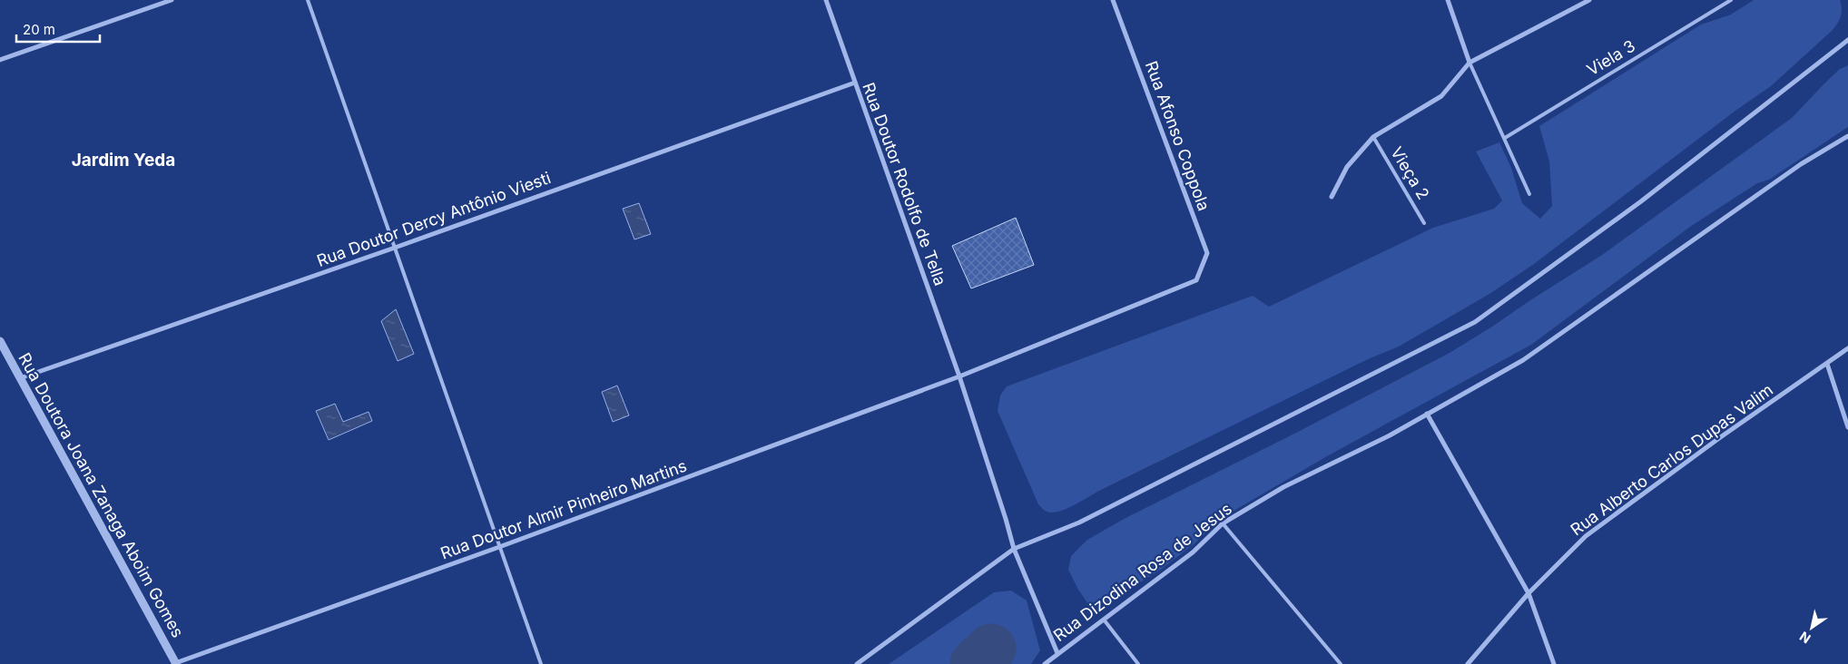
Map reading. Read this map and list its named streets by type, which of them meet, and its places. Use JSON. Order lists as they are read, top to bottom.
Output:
{
  "streets": {
    "street": [
      "Rua Afonso Coppola",
      "Rua Doutor Rodolfo de Tella",
      "Rua Doutor Dercy Antônio Viesti",
      "Rua Alberto Carlos Dupas Valim",
      "Rua Doutora Joana Zanaga Aboim Gomes",
      "Rua Doutor Almir Pinheiro Martins",
      "Rua Dizodina Rosa de Jesus"
    ],
    "lane": ["Viela 3", "Vieça 2"]
  },
  "crossings": [
    ["Rua Afonso Coppola", "Rua Doutor Almir Pinheiro Martins"],
    ["Rua Doutor Rodolfo de Tella", "Rua Doutor Dercy Antônio Viesti"],
    ["Rua Doutor Rodolfo de Tella", "Rua Doutor Almir Pinheiro Martins"],
    ["Rua Doutor Rodolfo de Tella", "Rua Dizodina Rosa de Jesus"],
    ["Rua Doutor Dercy Antônio Viesti", "Rua Doutora Joana Zanaga Aboim Gomes"],
    ["Rua Doutora Joana Zanaga Aboim Gomes", "Rua Doutor Almir Pinheiro Martins"]
  ],
  "districts": ["Jardim Yeda"],
  "scale_bar": "20 m",
  "north": "bottom left"
}
